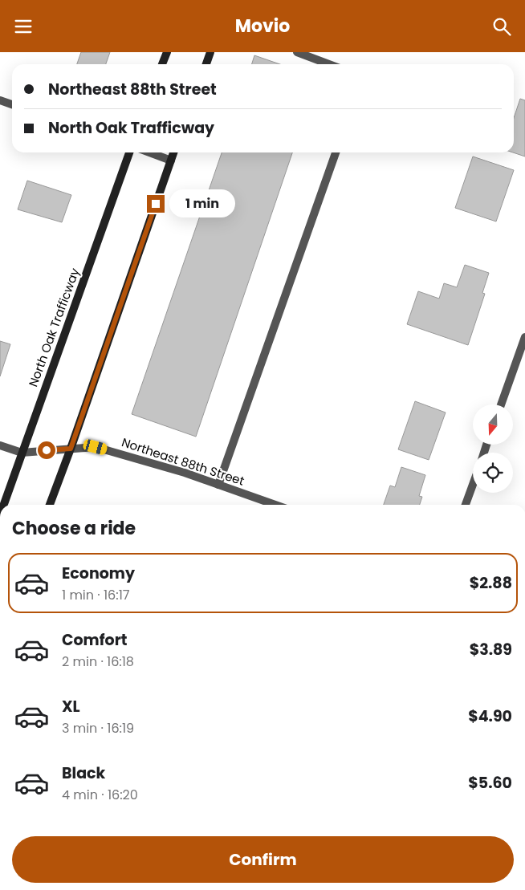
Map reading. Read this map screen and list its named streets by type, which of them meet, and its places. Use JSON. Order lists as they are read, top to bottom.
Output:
{
  "streets": {
    "main road": ["North Oak Trafficway"],
    "street": ["Northeast 88th Street"]
  },
  "crossings": [
    ["North Oak Trafficway", "Northeast 88th Street"]
  ],
  "north": "bottom",
  "page": {
    "header": "Movio",
    "banner": ["Northeast 88th Street", "North Oak Trafficway"],
    "bubble": "1 min",
    "heading": "Choose a ride",
    "list": [
      {
        "name": "Economy",
        "note": "1 min · 16:17",
        "value": "$2.88"
      },
      {
        "name": "Comfort",
        "note": "2 min · 16:18",
        "value": "$3.89"
      },
      {
        "name": "XL",
        "note": "3 min · 16:19",
        "value": "$4.90"
      },
      {
        "name": "Black",
        "note": "4 min · 16:20",
        "value": "$5.60"
      }
    ],
    "buttons": "Confirm"
  }
}
